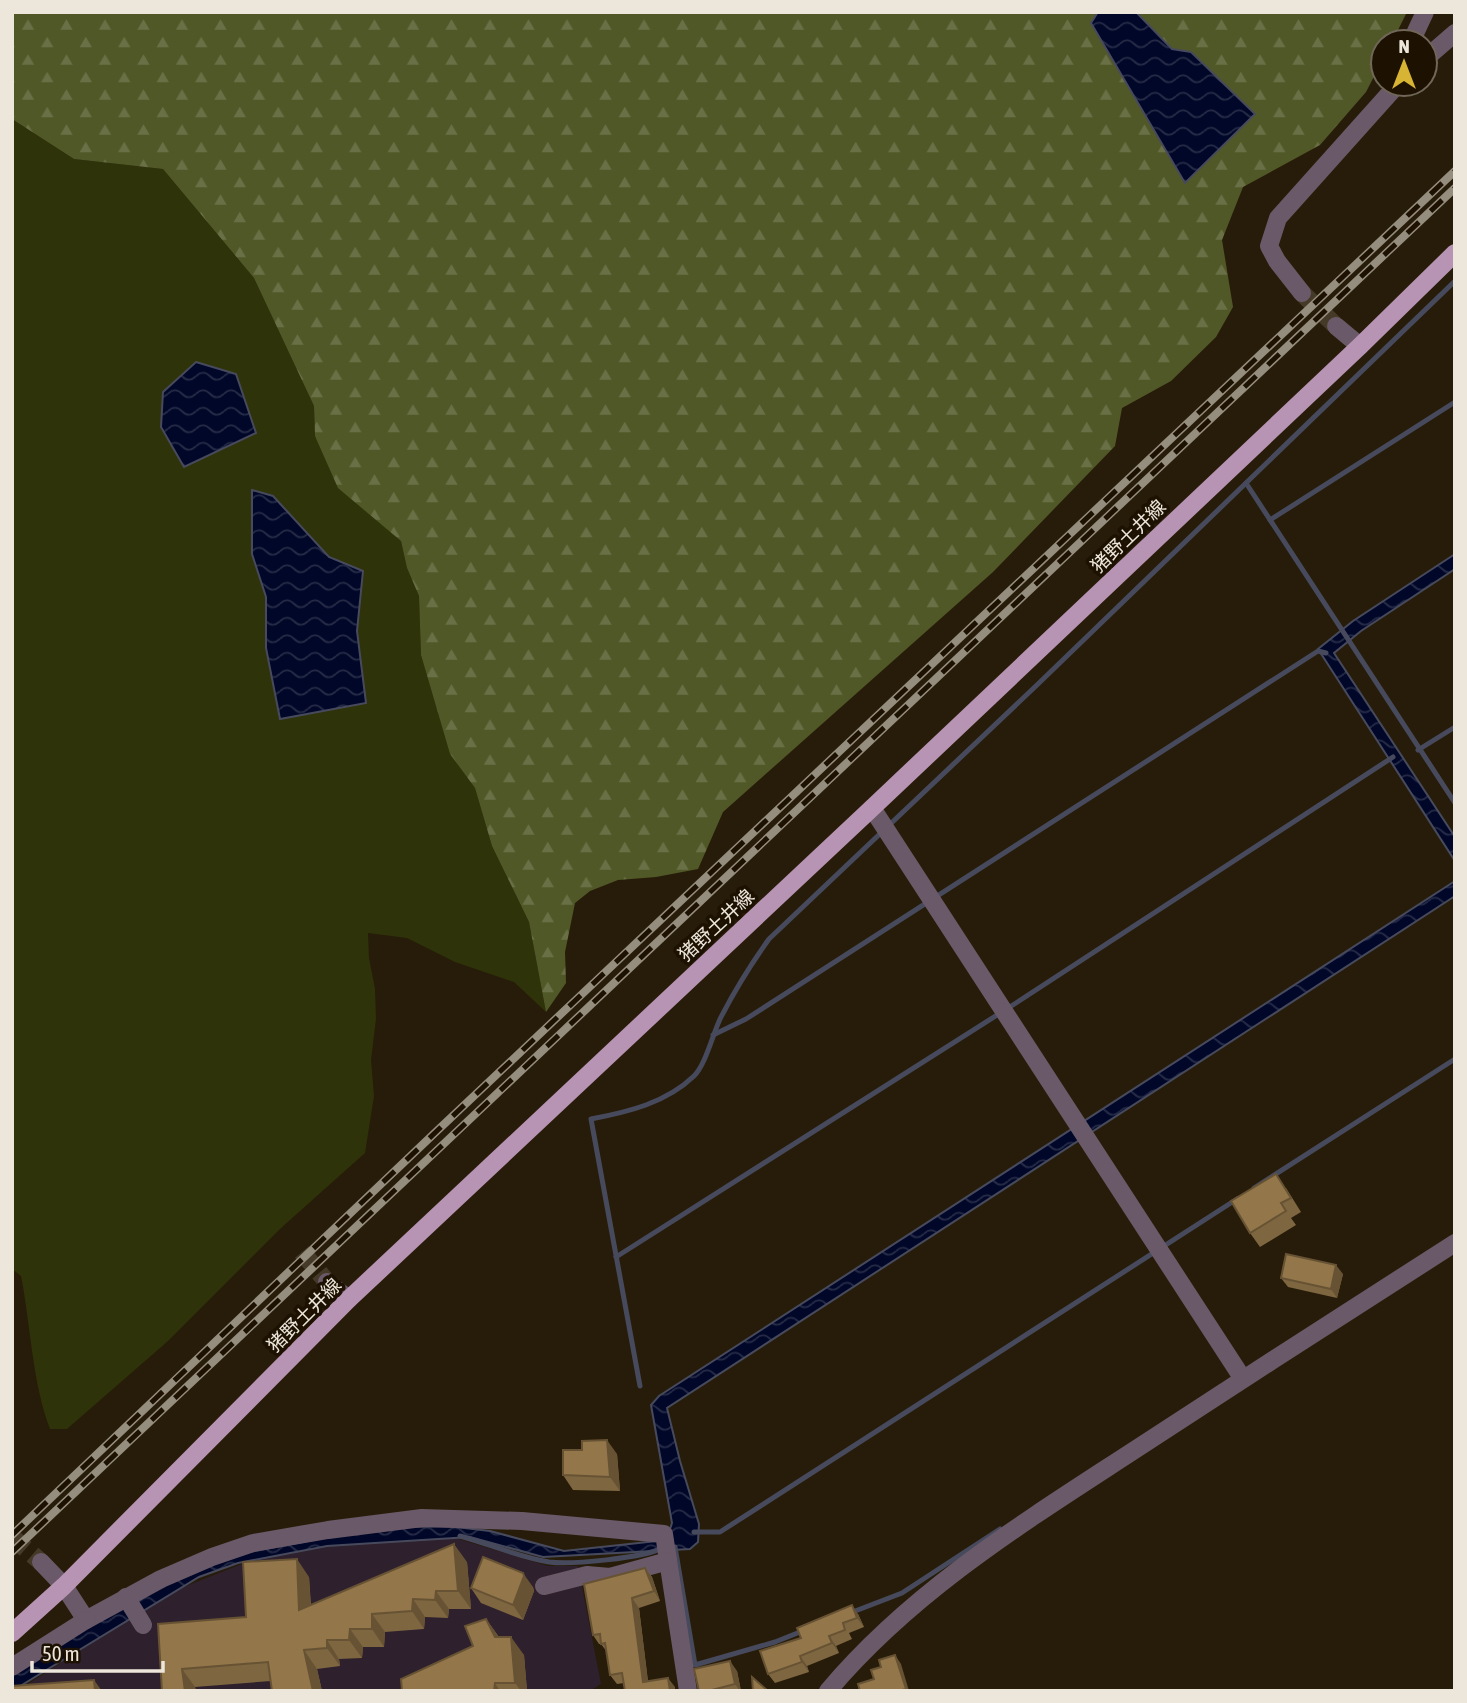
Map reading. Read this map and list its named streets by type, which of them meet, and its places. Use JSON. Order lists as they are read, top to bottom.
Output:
{
  "streets": {
    "main road": ["猪野土井線"]
  },
  "scale_bar": "50 m",
  "north": "top"
}
